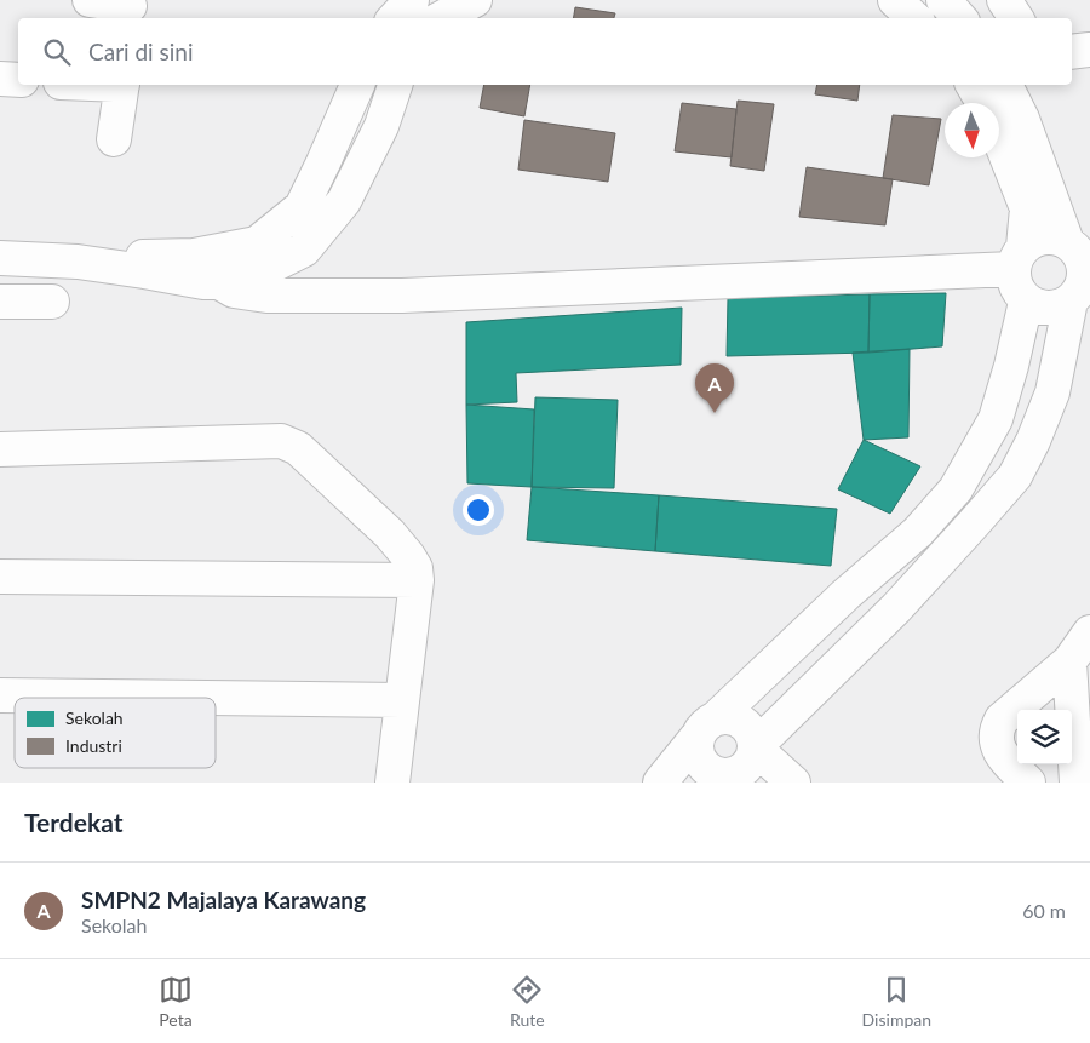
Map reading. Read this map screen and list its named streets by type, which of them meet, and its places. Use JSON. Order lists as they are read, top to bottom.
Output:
{
  "legend": ["Sekolah", "Industri"],
  "north": "bottom",
  "page": {
    "search": "Cari di sini",
    "pins": "A",
    "heading": "Terdekat",
    "list": [
      {
        "mark": "A",
        "name": "SMPN2 Majalaya Karawang",
        "note": "Sekolah",
        "value": "60 m"
      }
    ],
    "nav": ["Peta", "Rute", "Disimpan"]
  }
}
